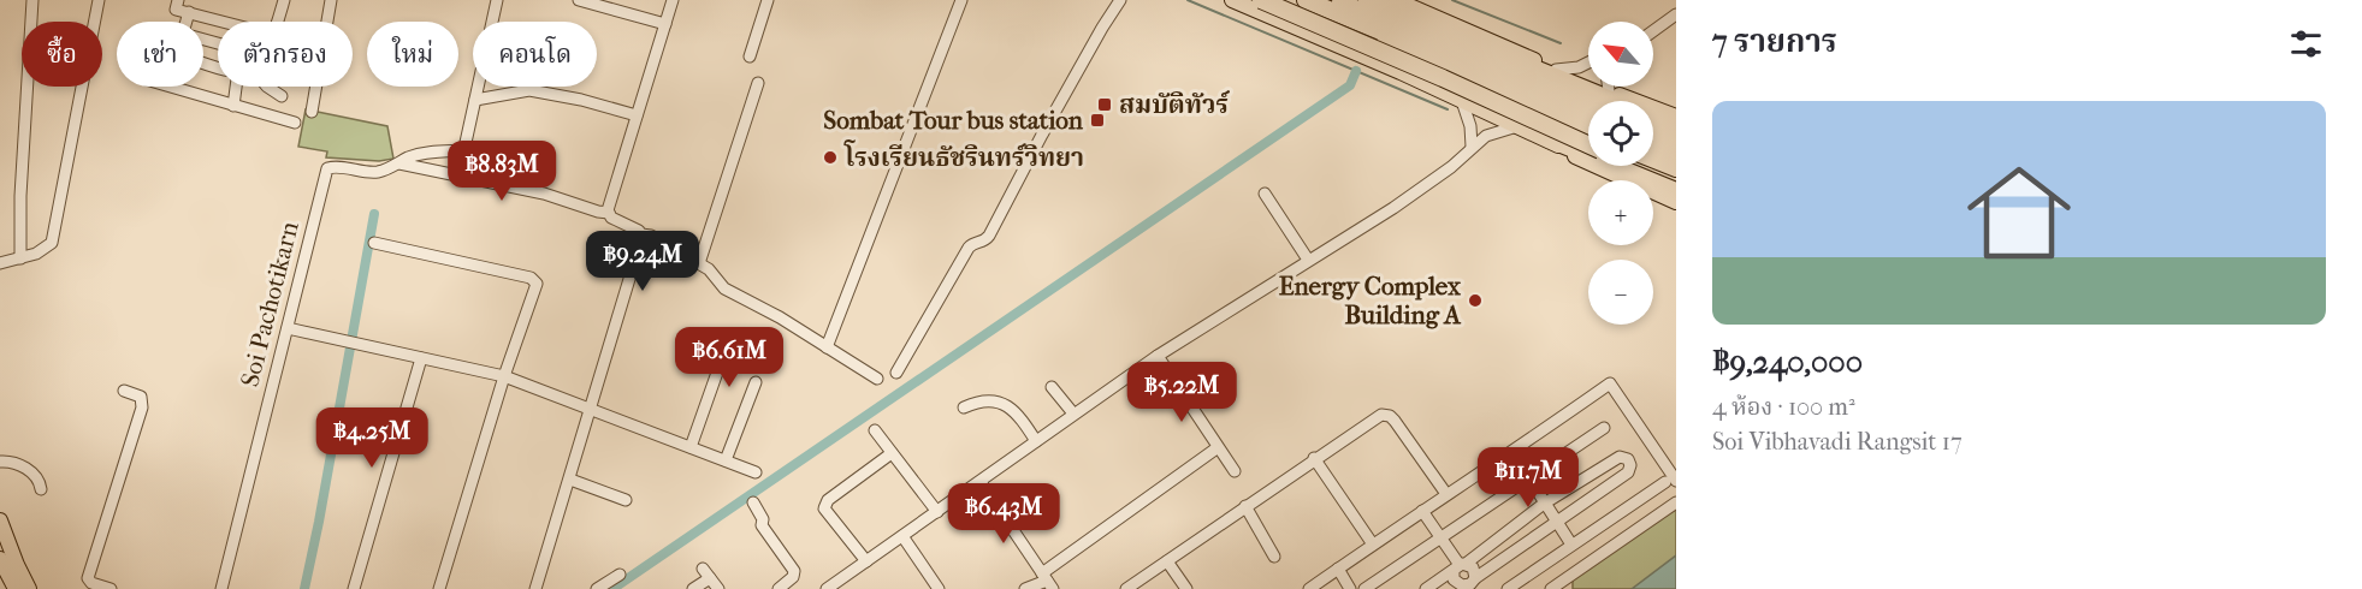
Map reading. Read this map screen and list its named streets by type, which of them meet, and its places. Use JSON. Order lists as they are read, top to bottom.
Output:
{
  "streets": {
    "street": ["Soi Pachotikarn"]
  },
  "places": {
    "transit": ["สมบัติทัวร์", "Sombat Tour bus station"],
    "other": ["โรงเรียนธัชรินทร์วิทยา", "Energy Complex Building A"]
  },
  "north": "top left",
  "page": {
    "heading": "7 รายการ",
    "map_buttons": ["+", "−"],
    "chip": [
      "ซื้อ",
      "เช่า",
      "ตัวกรอง",
      "ใหม่",
      "คอนโด"
    ],
    "list": [
      {
        "name": "฿9,240,000",
        "note": "4 ห้อง · 100 m² · Soi Vibhavadi Rangsit 17"
      }
    ],
    "price": [
      "฿8.83M",
      "฿9.24M",
      "฿6.61M",
      "฿5.22M",
      "฿4.25M",
      "฿11.7M",
      "฿6.43M"
    ]
  }
}
